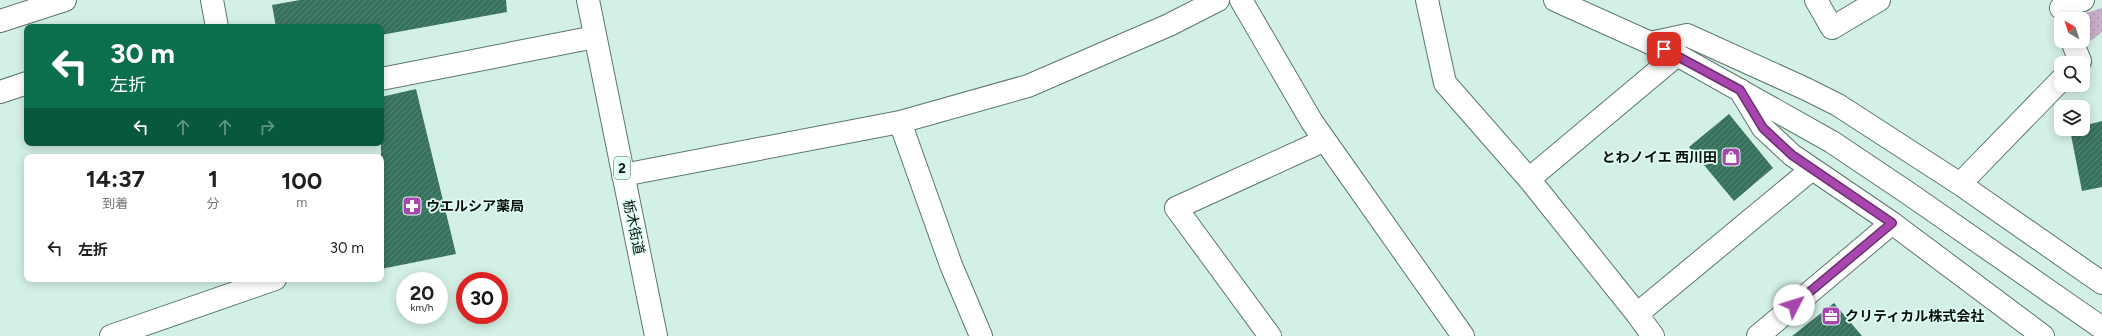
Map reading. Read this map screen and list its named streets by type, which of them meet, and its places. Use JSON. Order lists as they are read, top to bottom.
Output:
{
  "streets": {
    "street": ["2", "栃木街道"]
  },
  "places": {
    "shop": ["とわノイエ 西川田"],
    "pharmacy": ["ウエルシア薬局"],
    "office": ["クリティカル株式会社"]
  },
  "north": "top left",
  "page": {
    "turn": ["30 m", "左折"],
    "eta": [
      "14:37",
      "到着",
      "1",
      "分",
      "100",
      "m"
    ],
    "list": [
      {
        "name": "左折",
        "value": "30 m"
      }
    ],
    "speed": "20 km/h",
    "limit": "30"
  }
}
